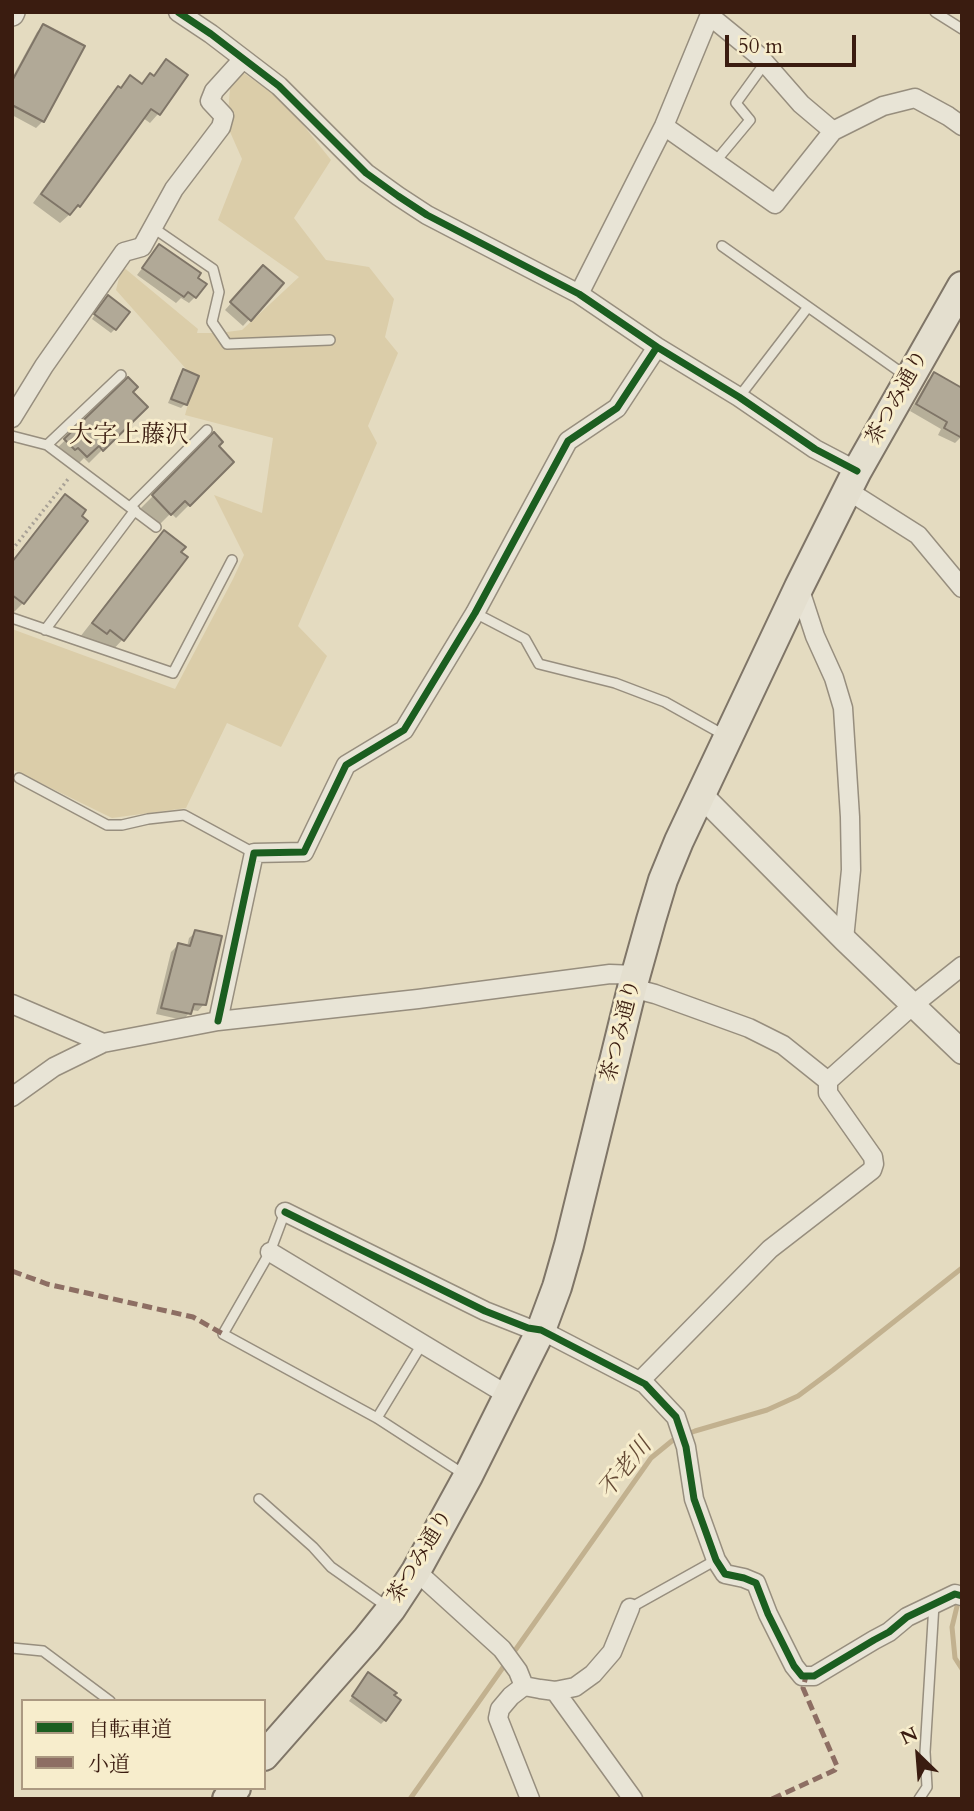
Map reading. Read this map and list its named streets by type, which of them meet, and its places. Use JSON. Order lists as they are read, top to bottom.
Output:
{
  "streets": {
    "main road": ["茶つみ通り"]
  },
  "districts": ["大字上藤沢"],
  "water": ["不老川"],
  "legend": ["自転車道", "小道"],
  "scale_bar": "50 m",
  "north": "top left"
}
